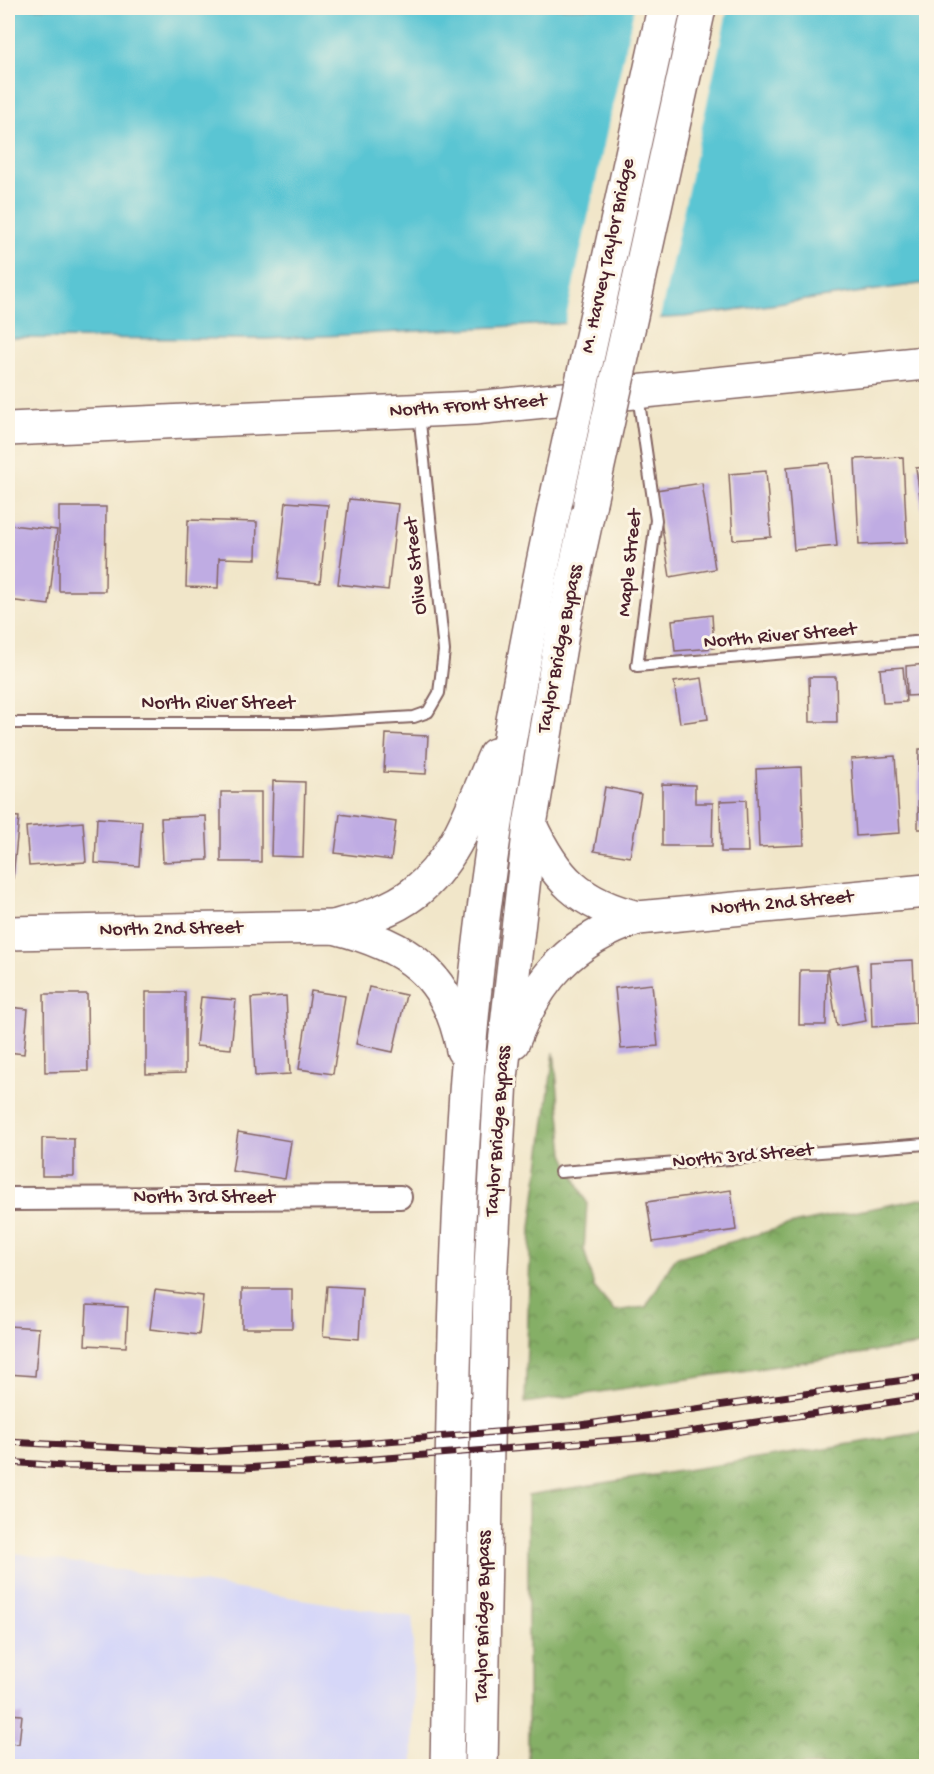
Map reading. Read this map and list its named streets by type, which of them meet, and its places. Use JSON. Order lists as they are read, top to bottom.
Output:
{
  "streets": {
    "main road": [
      "M. Harvey Taylor Bridge",
      "North Front Street",
      "Taylor Bridge Bypass",
      "North 2nd Street"
    ],
    "street": ["North 3rd Street"],
    "lane": ["Maple Street", "Olive Street", "North River Street"]
  },
  "crossings": [
    ["M. Harvey Taylor Bridge", "Taylor Bridge Bypass"],
    ["North Front Street", "Maple Street"],
    ["North Front Street", "Olive Street"],
    ["Maple Street", "North River Street"],
    ["Olive Street", "North River Street"]
  ]
}
